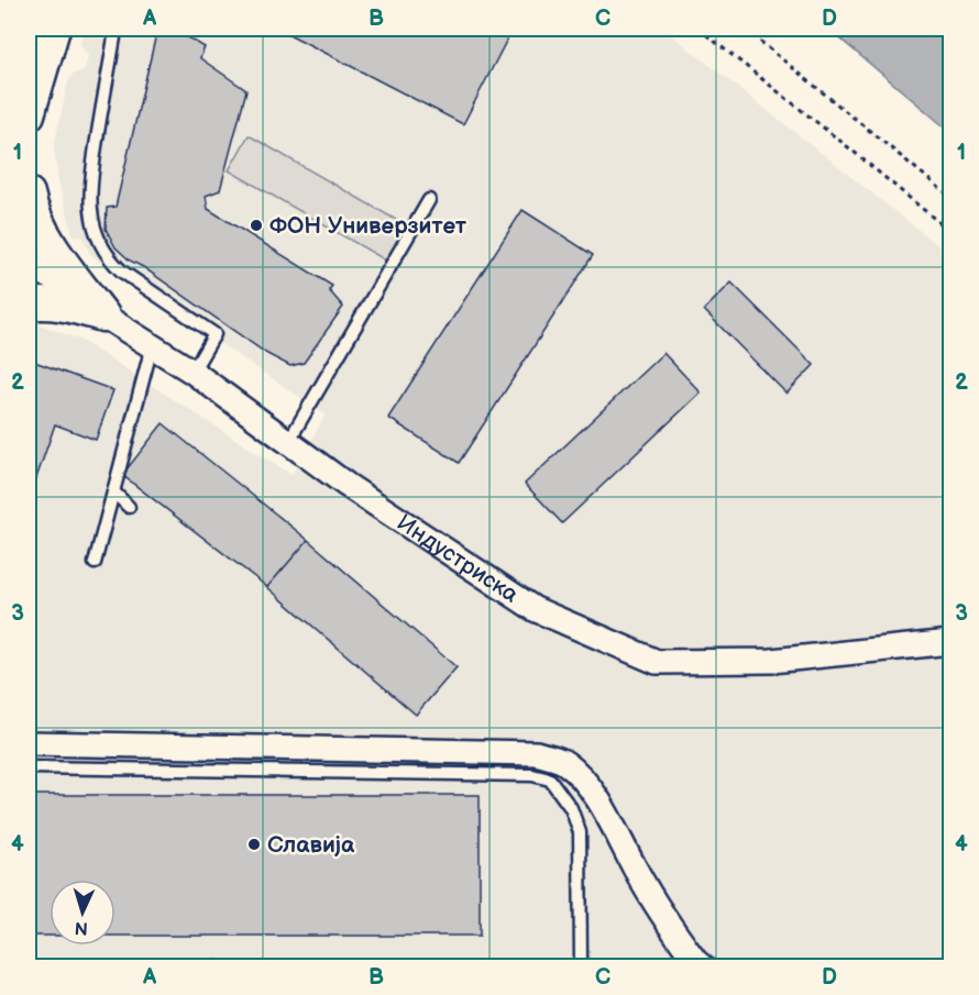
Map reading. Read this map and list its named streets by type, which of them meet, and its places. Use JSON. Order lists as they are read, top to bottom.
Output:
{
  "streets": {
    "street": ["Индустриска"]
  },
  "places": ["ФОН Универзитет", "Славија"],
  "north": "bottom",
  "grid": {
    "columns": [
      "A",
      "B",
      "C",
      "D"
    ],
    "rows": [
      "1",
      "2",
      "3",
      "4"
    ]
  }
}
